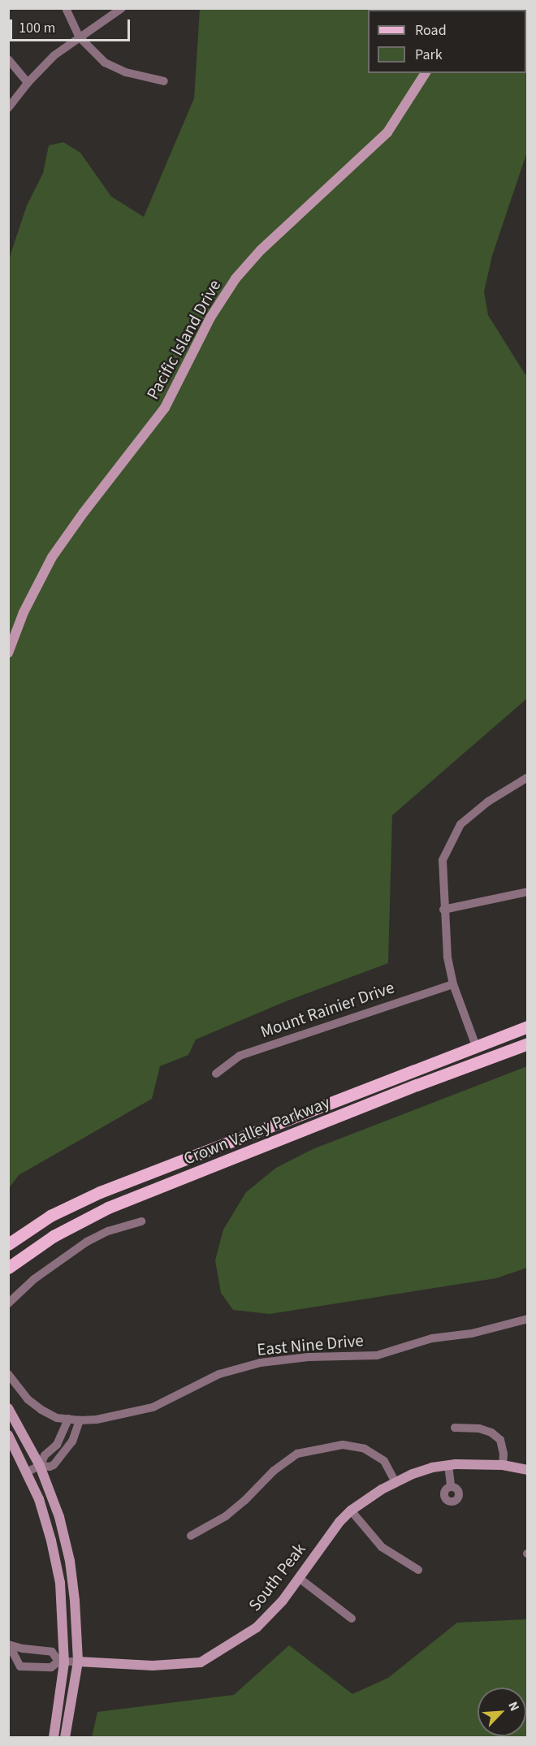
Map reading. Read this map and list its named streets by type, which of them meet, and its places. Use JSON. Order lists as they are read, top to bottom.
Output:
{
  "streets": {
    "main road": ["Pacific Island Drive", "Crown Valley Parkway", "South Peak"],
    "street": ["Mount Rainier Drive", "East Nine Drive"]
  },
  "legend": ["Road", "Park"],
  "scale_bar": "100 m",
  "north": "top right"
}
